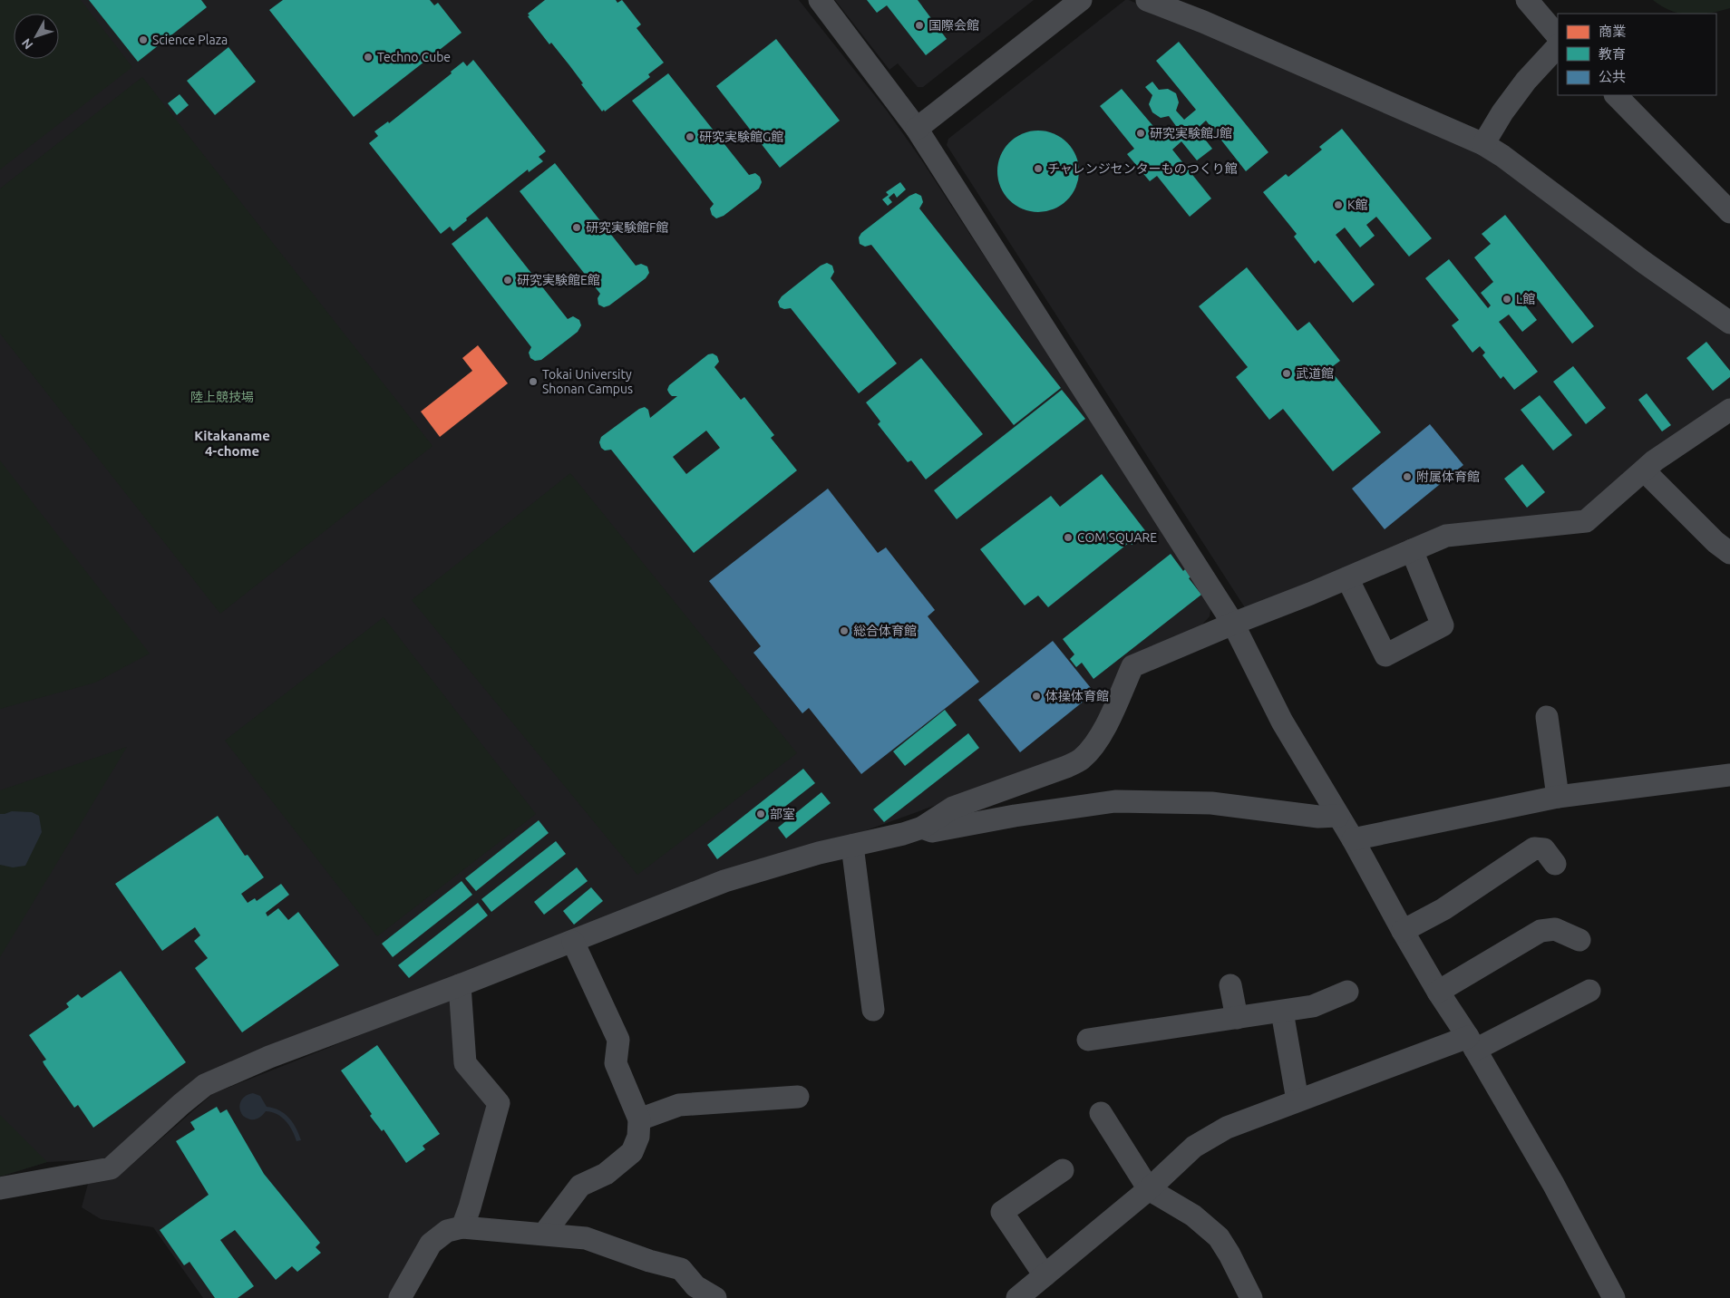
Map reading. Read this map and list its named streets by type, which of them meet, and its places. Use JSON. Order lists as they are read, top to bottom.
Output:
{
  "districts": ["Kitakaname 4-chome"],
  "parks": ["陸上競技場"],
  "places": [
    "国際会館",
    "Science Plaza",
    "Techno Cube",
    "研究実験館J館",
    "研究実験館G館",
    "チャレンジセンターものつくり館",
    "K館",
    "研究実験館F館",
    "研究実験館E館",
    "L館",
    "武道館",
    "Tokai University Shonan Campus",
    "附属体育館",
    "COM SQUARE",
    "総合体育館",
    "体操体育館",
    "部室"
  ],
  "legend": ["商業", "教育", "公共"],
  "north": "bottom left"
}
